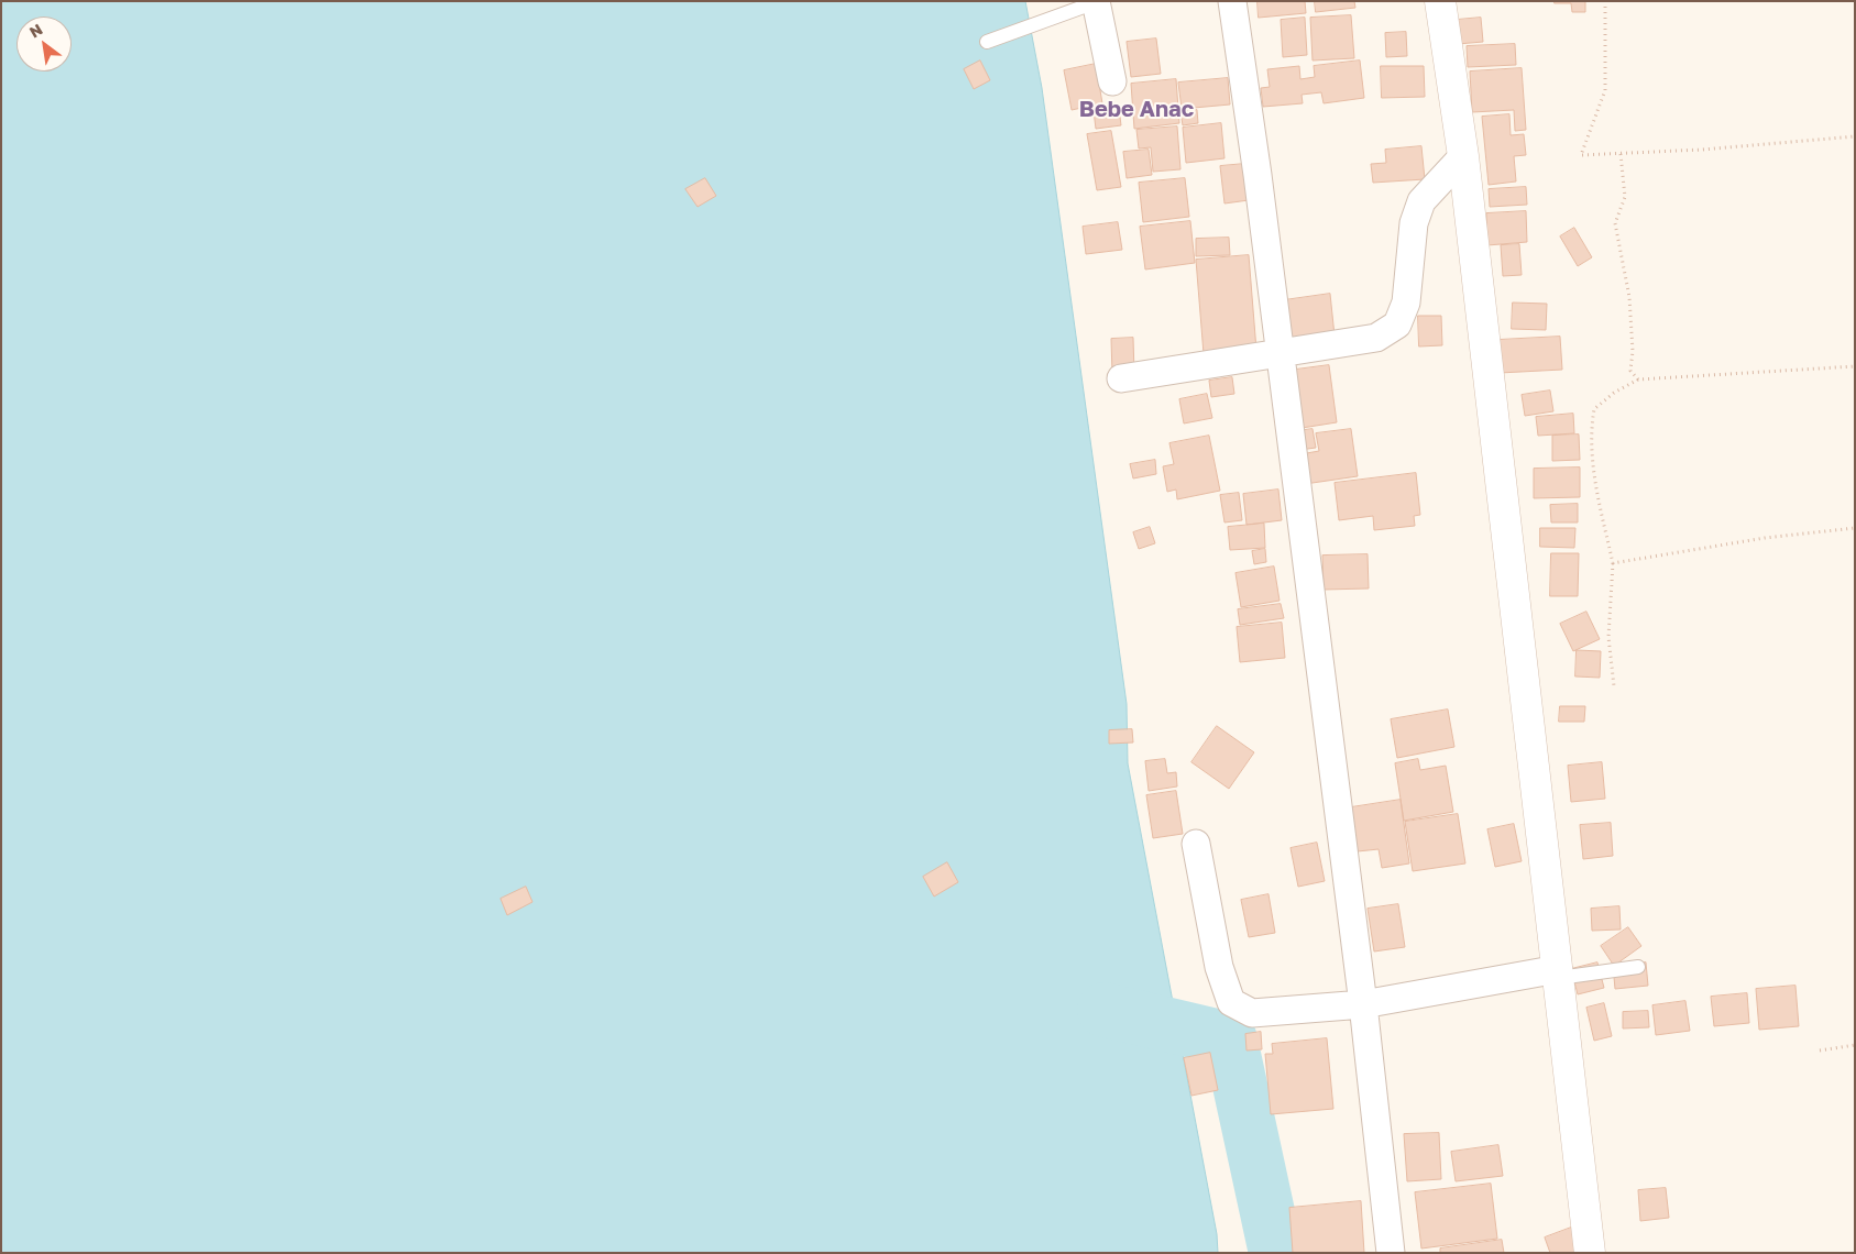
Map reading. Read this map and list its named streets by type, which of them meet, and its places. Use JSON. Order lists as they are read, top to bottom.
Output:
{
  "districts": ["Bebe Anac"],
  "north": "top left"
}
